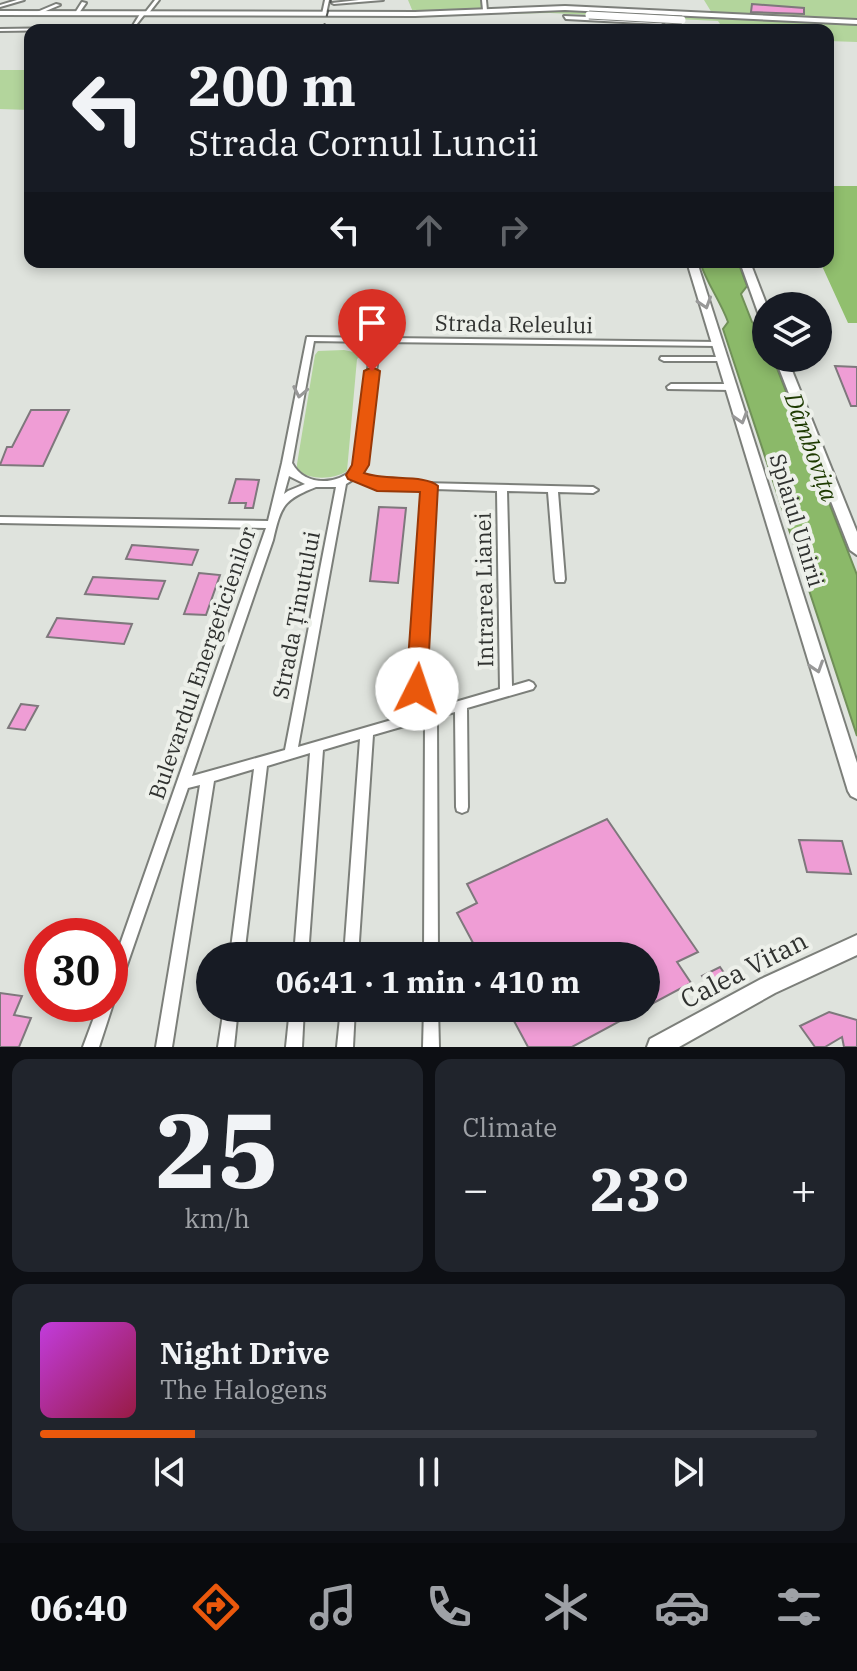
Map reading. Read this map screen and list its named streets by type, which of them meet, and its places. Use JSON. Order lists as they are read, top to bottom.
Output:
{
  "streets": {
    "main road": ["Splaiul Unirii", "Calea Vitan"],
    "street": [
      "Strada Releului",
      "Intrarea Lianei",
      "Strada Ținutului",
      "Bulevardul Energeticienilor"
    ]
  },
  "crossings": [
    ["Strada Releului", "Splaiul Unirii"],
    ["Strada Releului", "Bulevardul Energeticienilor"]
  ],
  "water": ["Dâmbovița"],
  "page": {
    "turn": ["200 m", "Strada Cornul Luncii"],
    "limit": "30",
    "trip": "06:41 · 1 min · 410 m",
    "tile": [
      ["25", "km/h"],
      "Climate"
    ],
    "heat": ["−", "23°", "+"],
    "song": ["Night Drive", "The Halogens"],
    "tabs": "06:40"
  }
}
